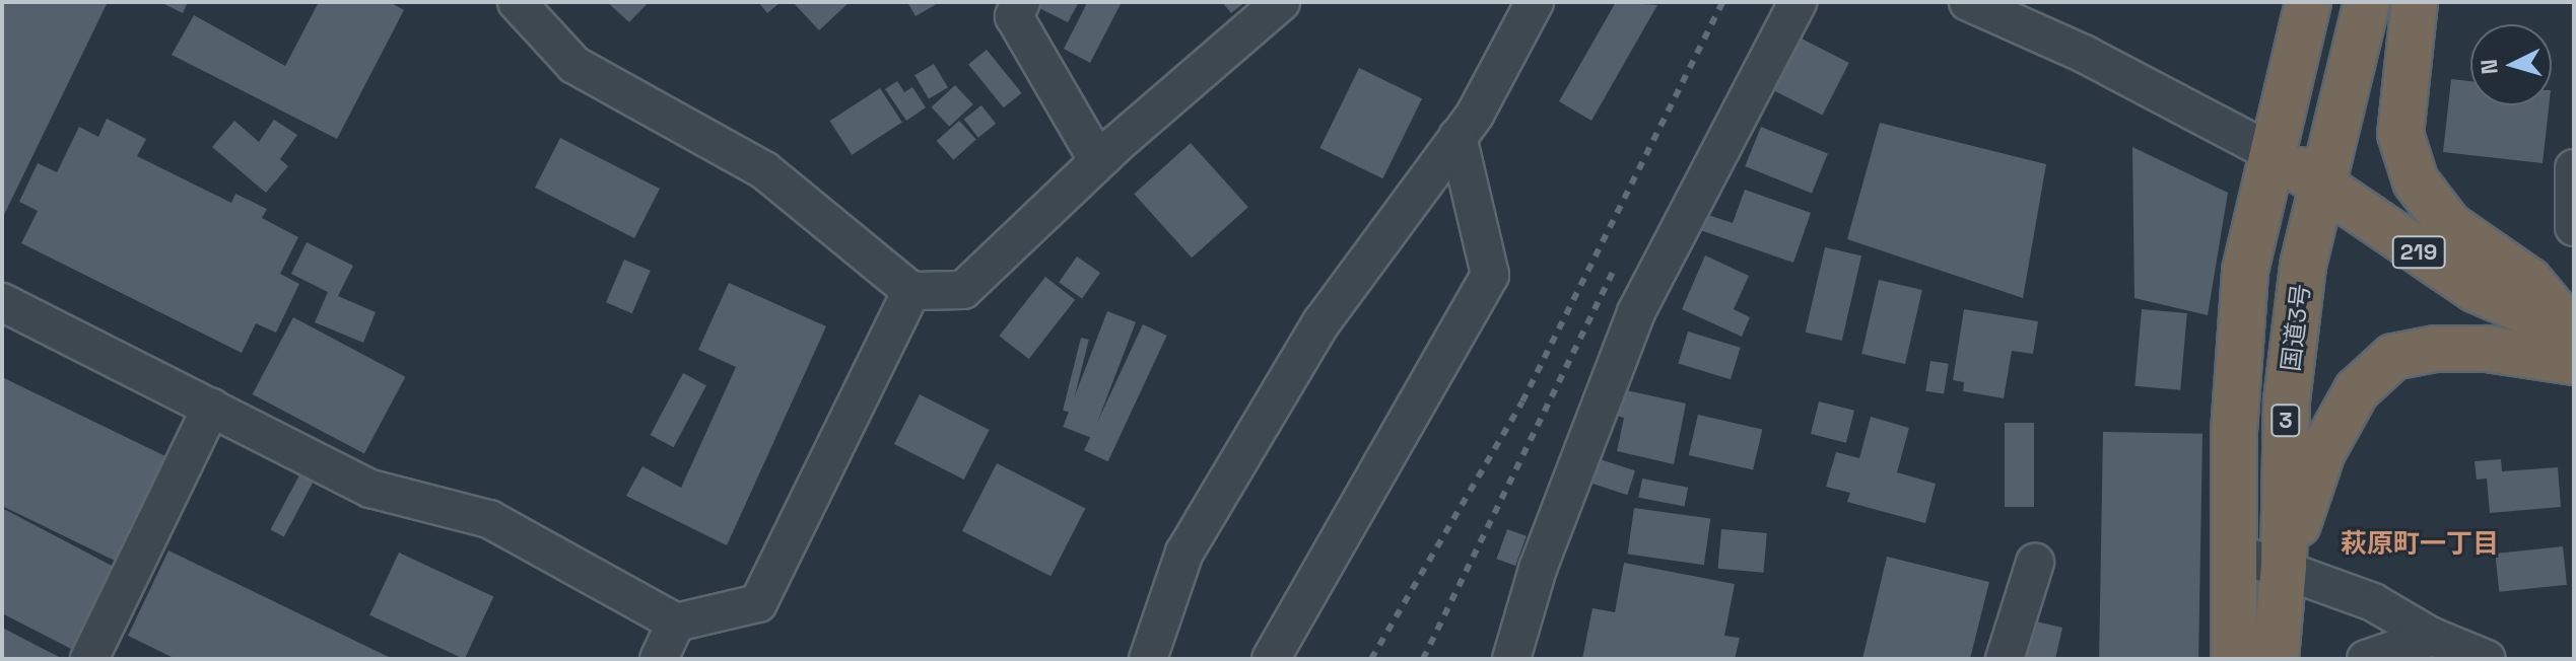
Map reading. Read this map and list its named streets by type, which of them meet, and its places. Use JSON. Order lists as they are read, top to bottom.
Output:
{
  "streets": {
    "highway": ["219", "国道3号", "3"]
  },
  "crossings": [
    ["219", "国道3号"],
    ["219", "3"]
  ],
  "districts": ["萩原町一丁目"],
  "north": "left"
}
